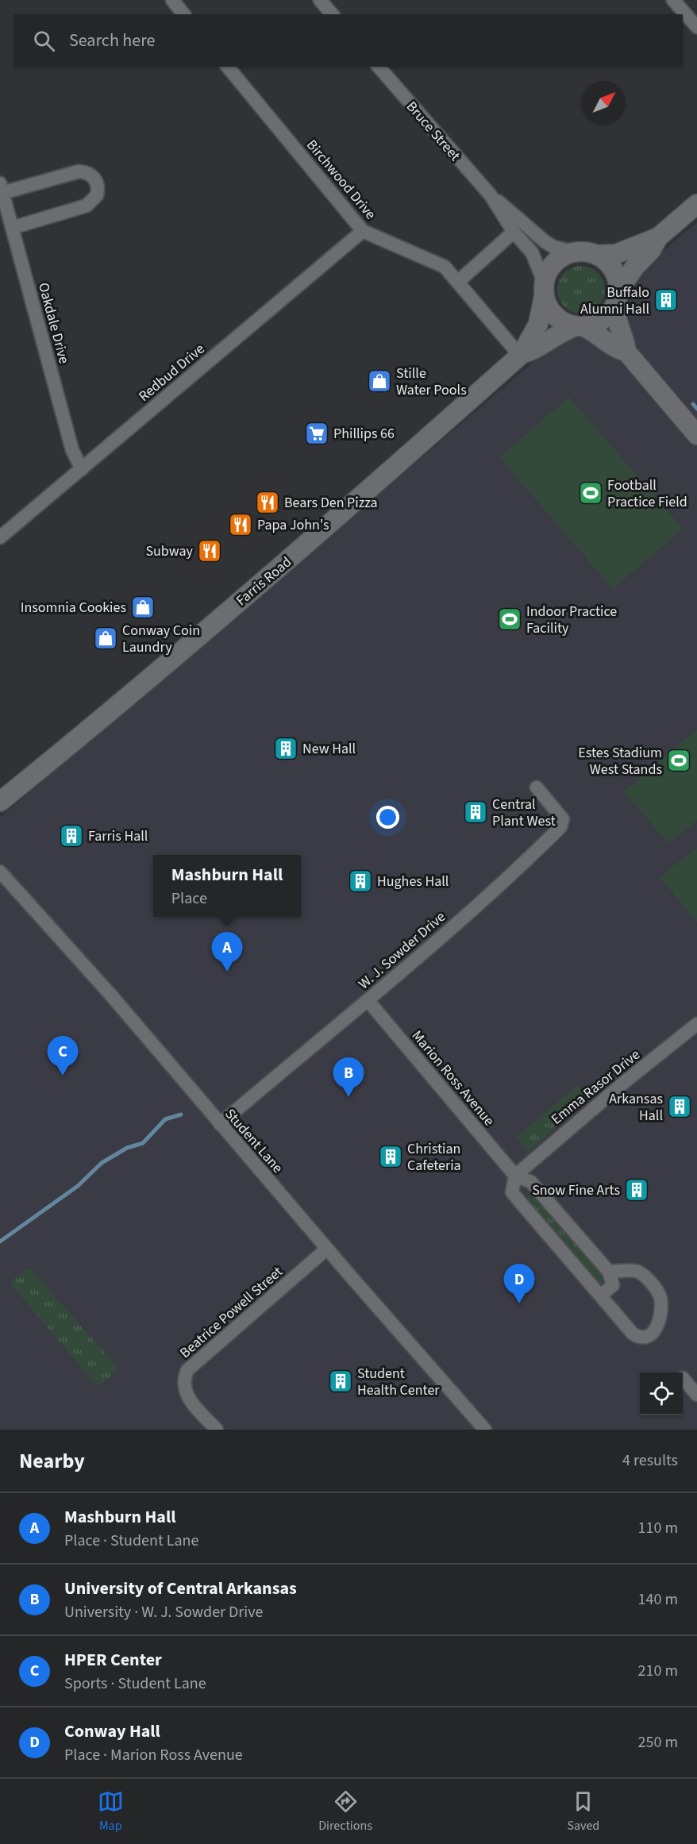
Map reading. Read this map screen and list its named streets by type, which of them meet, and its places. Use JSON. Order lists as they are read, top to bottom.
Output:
{
  "streets": {
    "street": [
      "Bruce Street",
      "Birchwood Drive",
      "Oakdale Drive",
      "Redbud Drive",
      "Farris Road",
      "W. J. Sowder Drive",
      "Marion Ross Avenue",
      "Emma Rasor Drive",
      "Student Lane",
      "Beatrice Powell Street"
    ]
  },
  "crossings": [
    ["Bruce Street", "Farris Road"],
    ["Birchwood Drive", "Redbud Drive"],
    ["Birchwood Drive", "Farris Road"],
    ["Oakdale Drive", "Redbud Drive"],
    ["W. J. Sowder Drive", "Marion Ross Avenue"],
    ["W. J. Sowder Drive", "Student Lane"],
    ["Marion Ross Avenue", "Emma Rasor Drive"],
    ["Student Lane", "Beatrice Powell Street"]
  ],
  "places": {
    "building": [
      "Buffalo Alumni Hall",
      "New Hall",
      "Central Plant West",
      "Farris Hall",
      "Hughes Hall",
      "Arkansas Hall",
      "Christian Cafeteria",
      "Snow Fine Arts",
      "Student Health Center"
    ],
    "shop": ["Stille Water Pools", "Insomnia Cookies", "Conway Coin Laundry"],
    "supermarket": ["Phillips 66"],
    "sports": ["Football Practice Field", "Indoor Practice Facility", "Estes Stadium West Stands"],
    "restaurant": ["Bears Den Pizza", "Papa John's", "Subway"]
  },
  "north": "top right",
  "page": {
    "search": "Search here",
    "popup": ["Mashburn Hall", "Place"],
    "pins": [
      "A",
      "C",
      "B",
      "D"
    ],
    "heading": ["Nearby", "4 results"],
    "list": [
      {
        "mark": "A",
        "name": "Mashburn Hall",
        "note": "Place · Student Lane",
        "value": "110 m"
      },
      {
        "mark": "B",
        "name": "University of Central Arkansas",
        "note": "University · W. J. Sowder Drive",
        "value": "140 m"
      },
      {
        "mark": "C",
        "name": "HPER Center",
        "note": "Sports · Student Lane",
        "value": "210 m"
      },
      {
        "mark": "D",
        "name": "Conway Hall",
        "note": "Place · Marion Ross Avenue",
        "value": "250 m"
      }
    ],
    "nav": ["Map", "Directions", "Saved"]
  }
}
